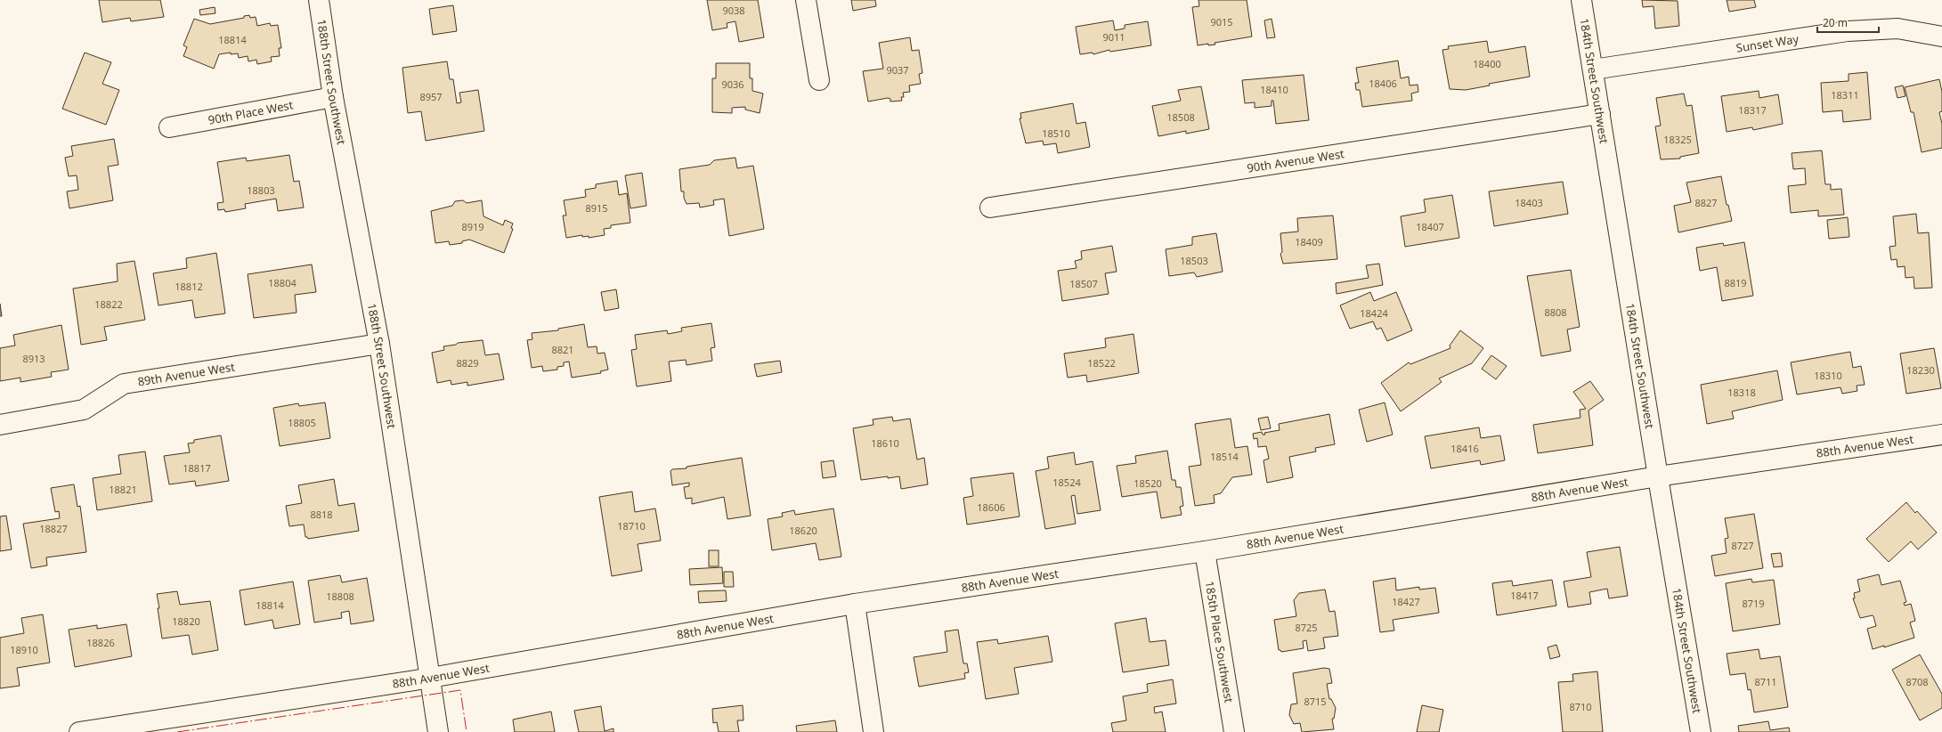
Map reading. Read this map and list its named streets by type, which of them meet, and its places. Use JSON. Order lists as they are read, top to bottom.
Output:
{
  "streets": {
    "street": [
      "Sunset Way",
      "188th Street Southwest",
      "184th Street Southwest",
      "90th Place West",
      "90th Avenue West",
      "89th Avenue West",
      "88th Avenue West",
      "185th Place Southwest"
    ]
  },
  "crossings": [
    ["Sunset Way", "184th Street Southwest"],
    ["188th Street Southwest", "90th Place West"],
    ["188th Street Southwest", "89th Avenue West"],
    ["188th Street Southwest", "88th Avenue West"],
    ["184th Street Southwest", "90th Avenue West"],
    ["184th Street Southwest", "88th Avenue West"],
    ["88th Avenue West", "185th Place Southwest"]
  ],
  "house_numbers": [
    "9038",
    "9015",
    "9011",
    "18814",
    "18400",
    "9037",
    "18406",
    "9036",
    "18410",
    "18311",
    "8957",
    "18317",
    "18508",
    "18510",
    "18325",
    "18803",
    "18403",
    "8827",
    "8915",
    "8919",
    "18407",
    "18409",
    "18503",
    "18804",
    "8819",
    "18507",
    "18812",
    "18822",
    "8808",
    "18424",
    "8821",
    "8913",
    "8829",
    "18522",
    "18230",
    "18310",
    "18318",
    "18805",
    "18610",
    "18416",
    "18514",
    "18817",
    "18524",
    "18520",
    "18821",
    "18606",
    "8818",
    "18710",
    "18827",
    "18620",
    "8727",
    "18417",
    "18808",
    "18427",
    "8719",
    "18814",
    "18820",
    "8725",
    "18826",
    "18910",
    "8711",
    "8708",
    "8715",
    "8710"
  ],
  "scale_bar": "20 m"
}
